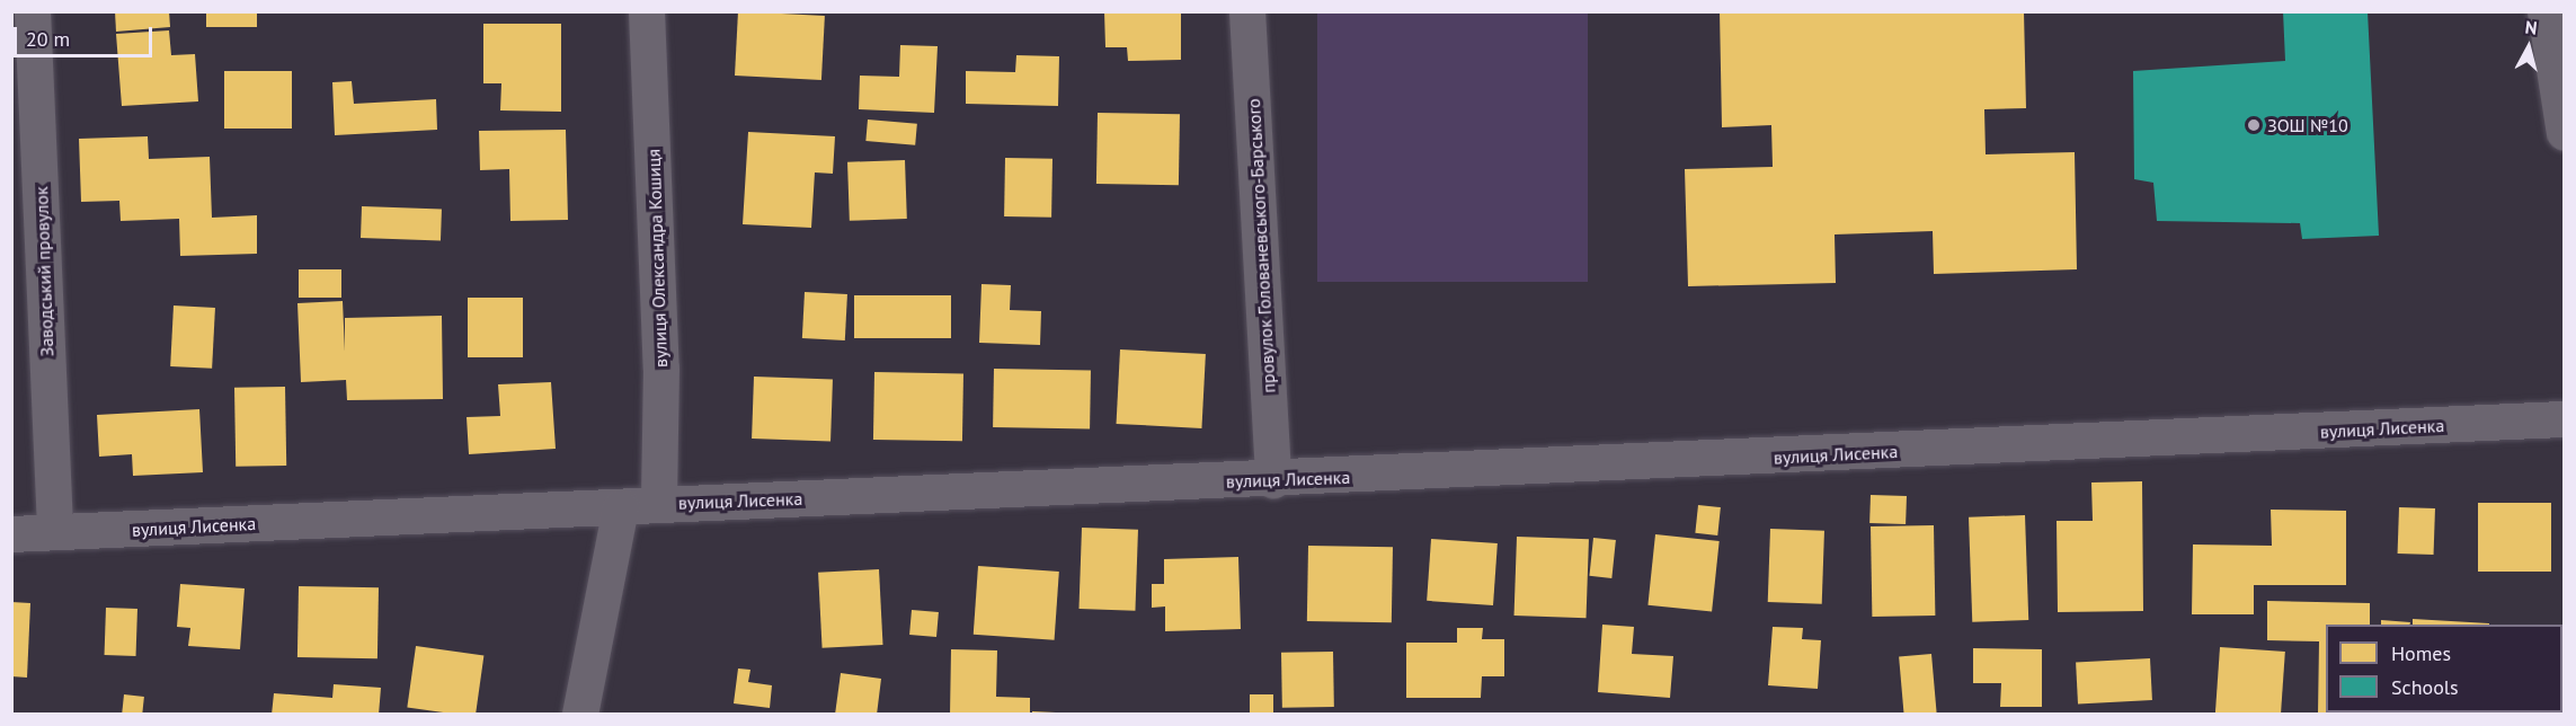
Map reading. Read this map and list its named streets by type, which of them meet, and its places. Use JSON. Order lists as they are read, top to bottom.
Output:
{
  "streets": {
    "street": [
      "провулок Голованевського-Барського",
      "вулиця Олександра Кошиця",
      "Заводський провулок",
      "вулиця Лисенка"
    ]
  },
  "crossings": [
    ["провулок Голованевського-Барського", "вулиця Лисенка"],
    ["вулиця Олександра Кошиця", "вулиця Лисенка"],
    ["Заводський провулок", "вулиця Лисенка"]
  ],
  "places": ["ЗОШ №10"],
  "legend": ["Homes", "Schools"],
  "scale_bar": "20 m",
  "north": "top"
}
